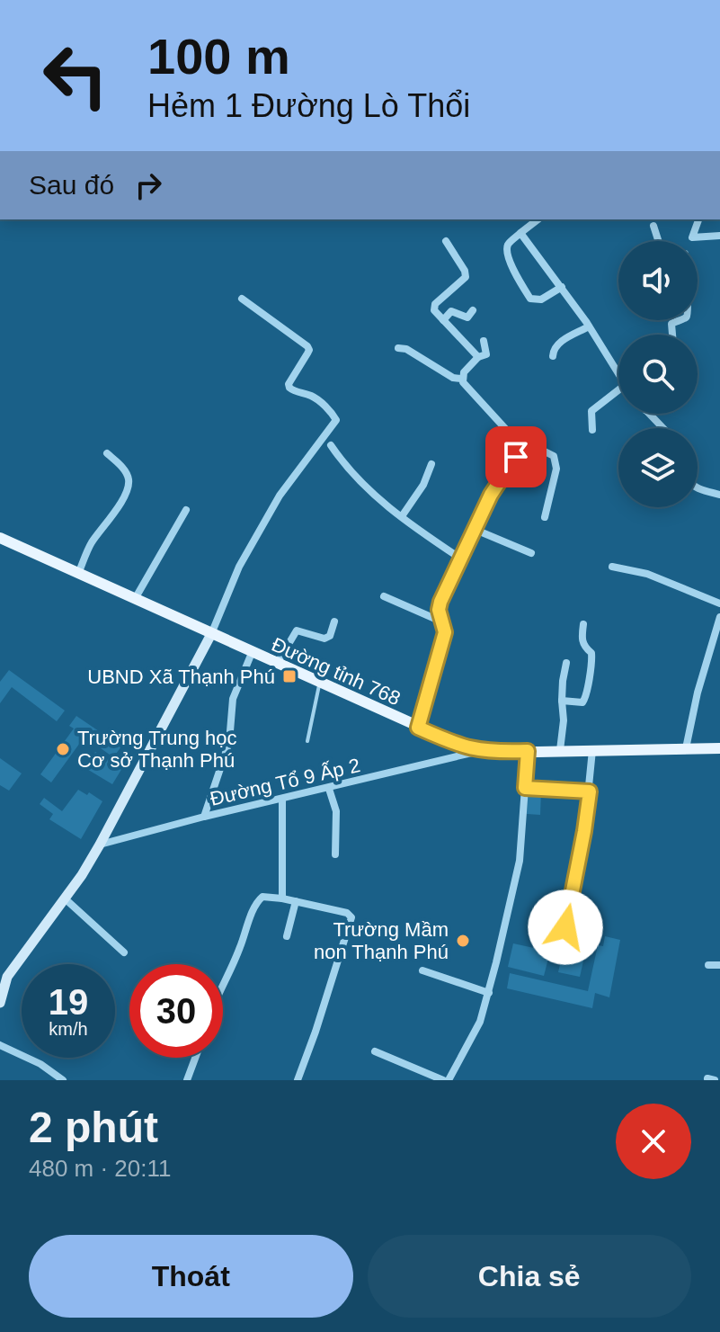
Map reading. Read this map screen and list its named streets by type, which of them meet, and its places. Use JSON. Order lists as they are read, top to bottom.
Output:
{
  "streets": {
    "main road": ["Đường tỉnh 768"],
    "street": ["Đường Tổ 9 Ấp 2"]
  },
  "crossings": [
    ["Đường tỉnh 768", "Đường Tổ 9 Ấp 2"]
  ],
  "places": {
    "transit": ["UBND Xã Thạnh Phú"],
    "other": ["Trường Trung học Cơ sở Thạnh Phú", "Trường Mầm non Thạnh Phú"]
  },
  "page": {
    "turn": ["100 m", "Hẻm 1 Đường Lò Thổi"],
    "then": "Sau đó",
    "speed": "19 km/h",
    "limit": "30",
    "heading": ["2 phút", "480 m · 20:11"],
    "buttons": ["Thoát", "Chia sẻ"]
  }
}
